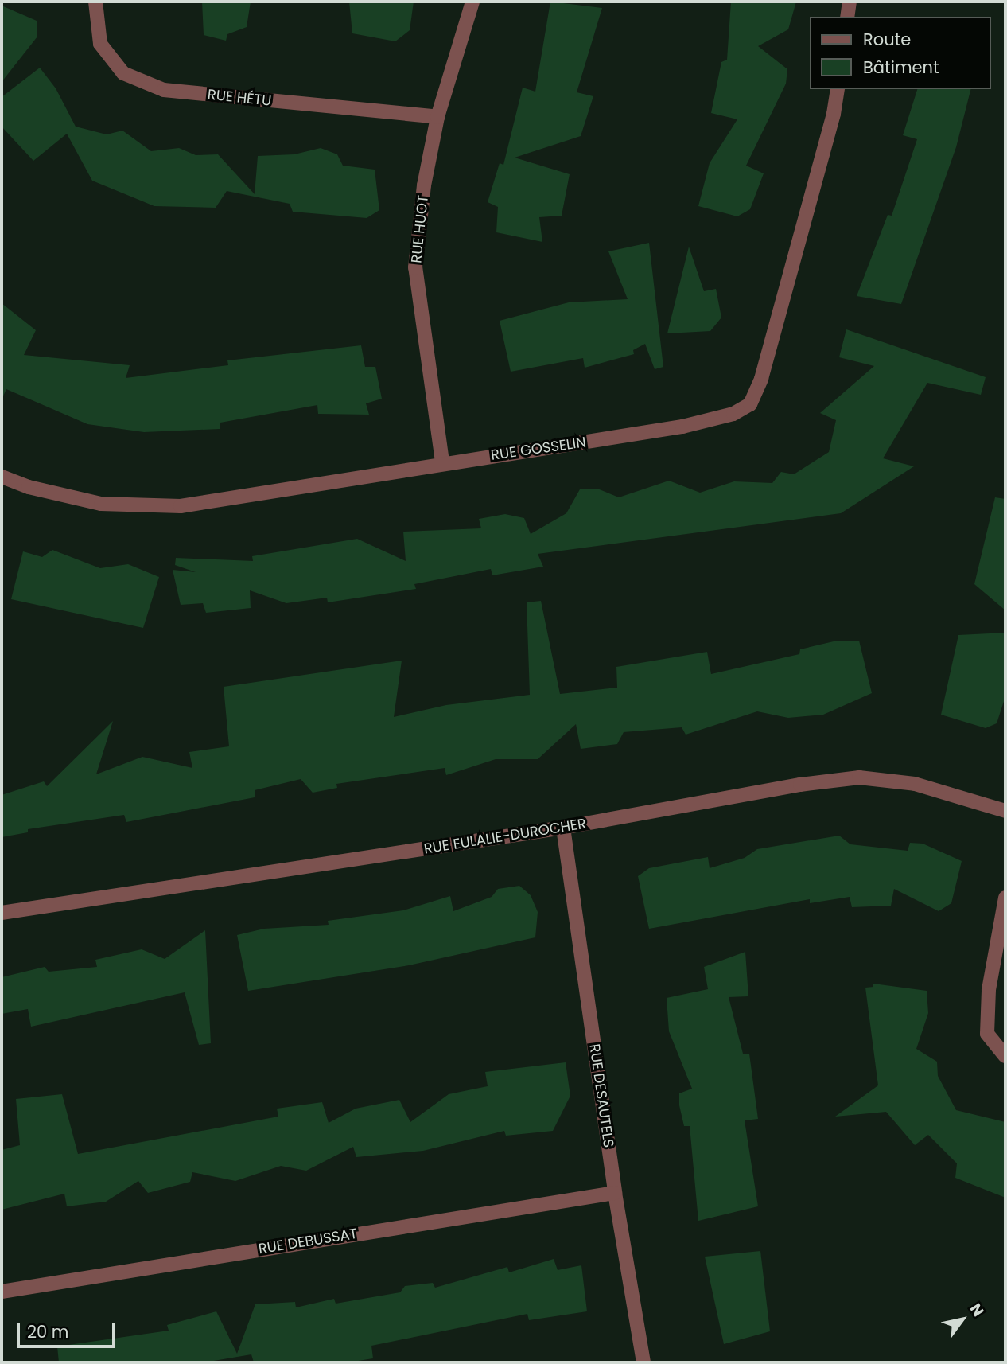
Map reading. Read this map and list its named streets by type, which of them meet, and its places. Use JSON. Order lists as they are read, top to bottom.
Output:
{
  "streets": {
    "street": [
      "RUE HÉTU",
      "RUE HUOT",
      "RUE GOSSELIN",
      "RUE EULALIE-DUROCHER",
      "RUE DESAUTELS",
      "RUE DEBUSSAT"
    ]
  },
  "crossings": [
    ["RUE HÉTU", "RUE HUOT"],
    ["RUE HUOT", "RUE GOSSELIN"],
    ["RUE EULALIE-DUROCHER", "RUE DESAUTELS"],
    ["RUE DESAUTELS", "RUE DEBUSSAT"]
  ],
  "legend": ["Route", "Bâtiment"],
  "scale_bar": "20 m",
  "north": "top right"
}
